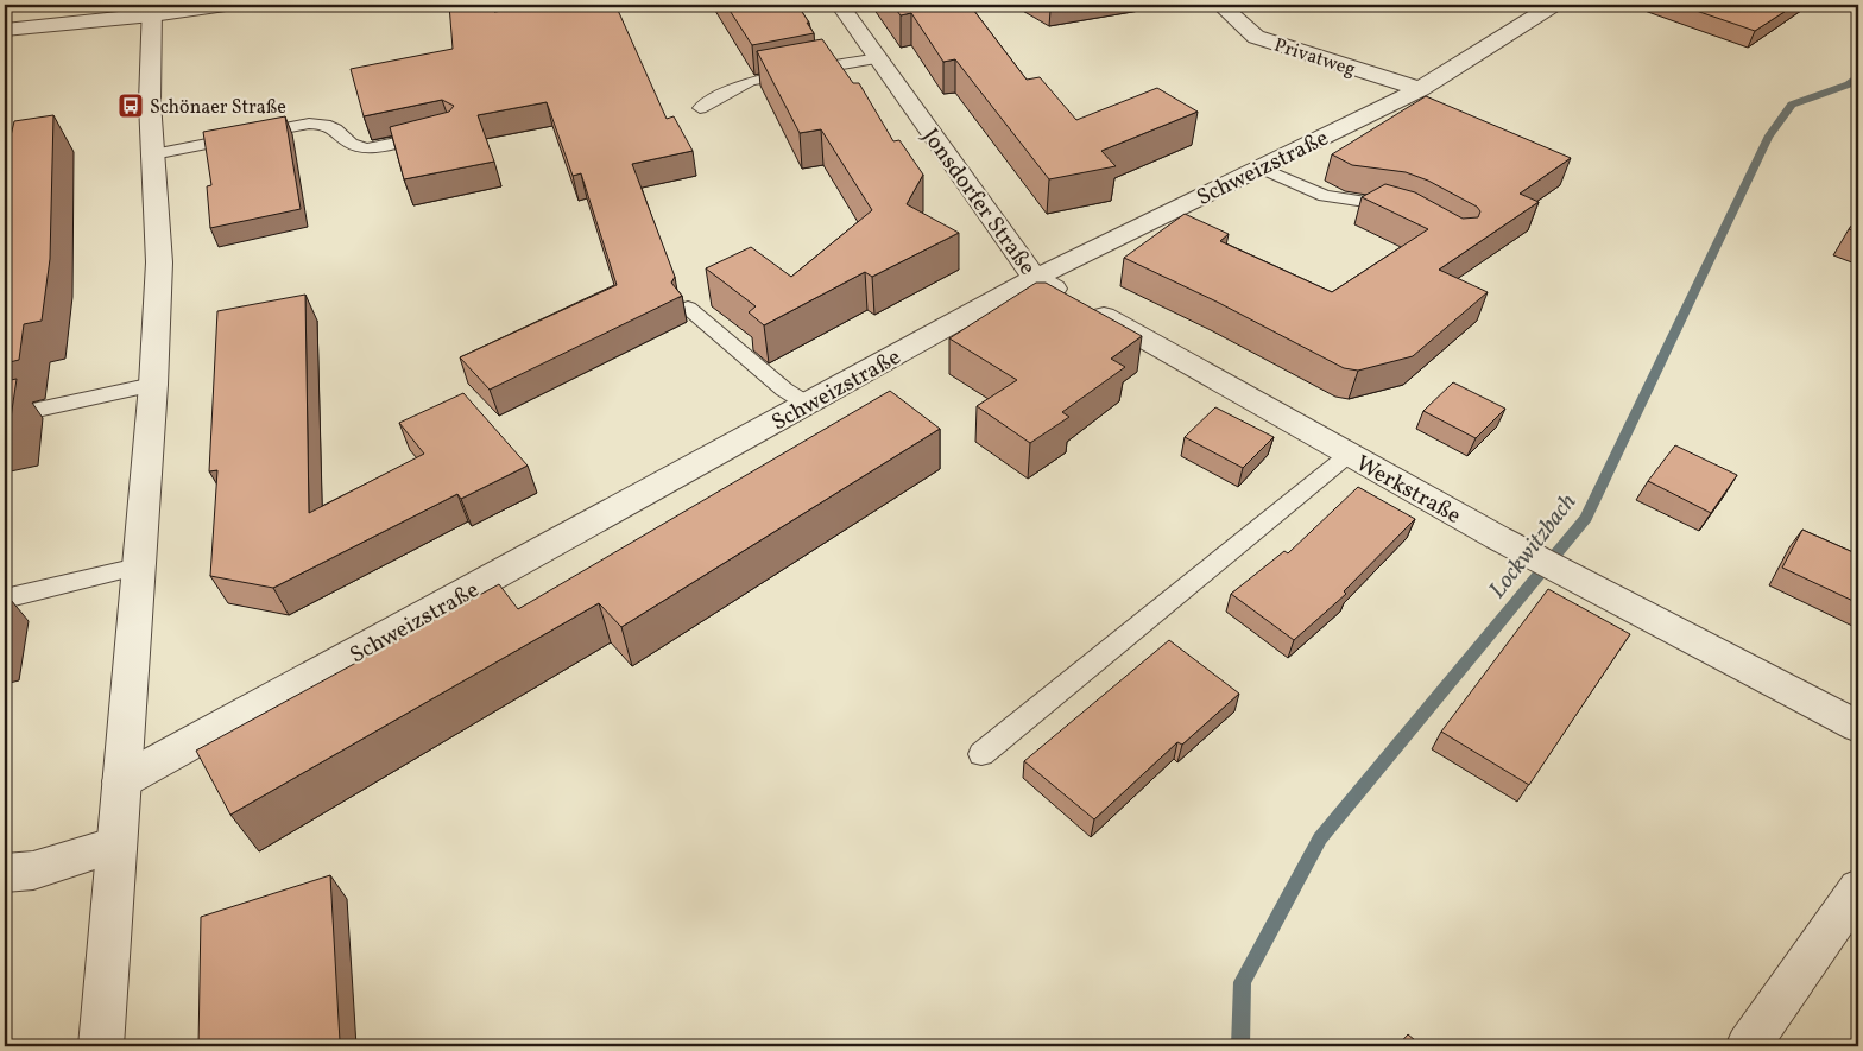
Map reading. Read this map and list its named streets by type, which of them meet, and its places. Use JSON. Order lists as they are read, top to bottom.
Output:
{
  "streets": {
    "street": [
      "Privatweg",
      "Schweizstraße",
      "Jonsdorfer Straße",
      "Werkstraße"
    ]
  },
  "crossings": [
    ["Privatweg", "Schweizstraße"],
    ["Schweizstraße", "Jonsdorfer Straße"],
    ["Jonsdorfer Straße", "Werkstraße"]
  ],
  "water": ["Lockwitzbach"],
  "places": {
    "bus stop": ["Schönaer Straße"]
  }
}
